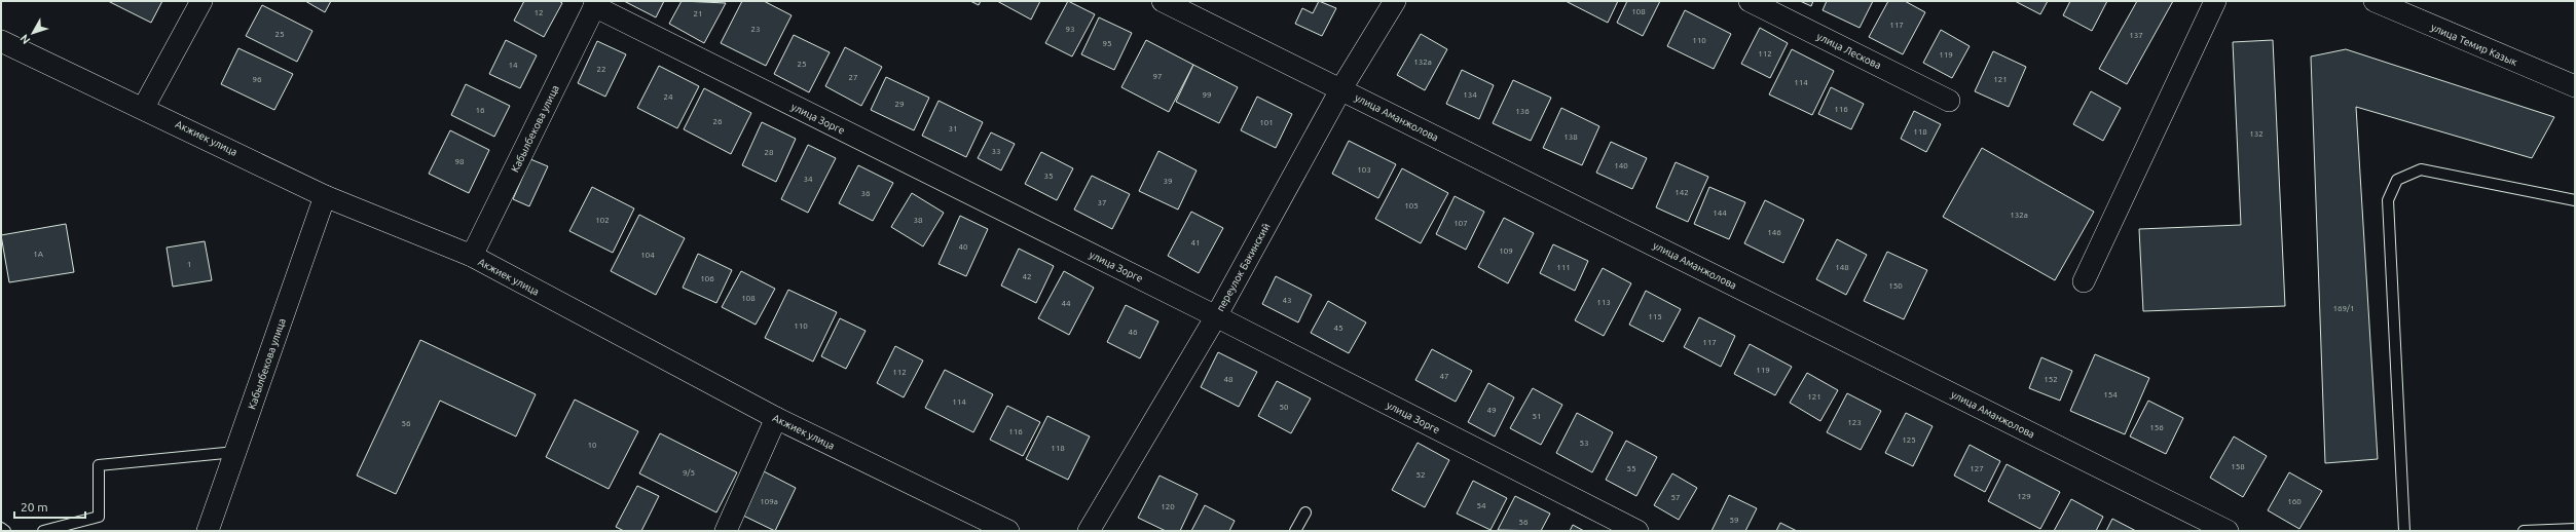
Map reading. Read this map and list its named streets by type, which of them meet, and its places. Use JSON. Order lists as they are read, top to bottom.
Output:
{
  "streets": {
    "street": [
      "улица Темир Казык",
      "улица Лескова",
      "улица Аманжолова",
      "улица Зорге",
      "Кабылбекова улица",
      "Акжиек улица",
      "переулок Бакинский"
    ]
  },
  "crossings": [
    ["улица Аманжолова", "переулок Бакинский"],
    ["улица Зорге", "Кабылбекова улица"],
    ["улица Зорге", "переулок Бакинский"],
    ["Кабылбекова улица", "Акжиек улица"]
  ],
  "house_numbers": [
    "108",
    "12",
    "21",
    "117",
    "23",
    "93",
    "25",
    "137",
    "110",
    "95",
    "112",
    "119",
    "132а",
    "25",
    "14",
    "22",
    "97",
    "27",
    "96",
    "121",
    "114",
    "99",
    "134",
    "24",
    "29",
    "116",
    "16",
    "136",
    "26",
    "101",
    "31",
    "118",
    "132",
    "138",
    "33",
    "28",
    "98",
    "140",
    "103",
    "35",
    "34",
    "39",
    "142",
    "36",
    "37",
    "105",
    "144",
    "132а",
    "102",
    "38",
    "107",
    "146",
    "41",
    "40",
    "109",
    "1А",
    "104",
    "1",
    "111",
    "148",
    "42",
    "106",
    "150",
    "108",
    "43",
    "113",
    "44",
    "169/1",
    "115",
    "110",
    "45",
    "46",
    "117",
    "119",
    "112",
    "47",
    "48",
    "152",
    "154",
    "121",
    "114",
    "50",
    "49",
    "51",
    "123",
    "56",
    "156",
    "116",
    "125",
    "53",
    "10",
    "118",
    "158",
    "55",
    "127",
    "9/5",
    "52",
    "129",
    "57",
    "109а",
    "160",
    "54",
    "120",
    "59",
    "56"
  ],
  "scale_bar": "20 m",
  "north": "bottom left"
}
